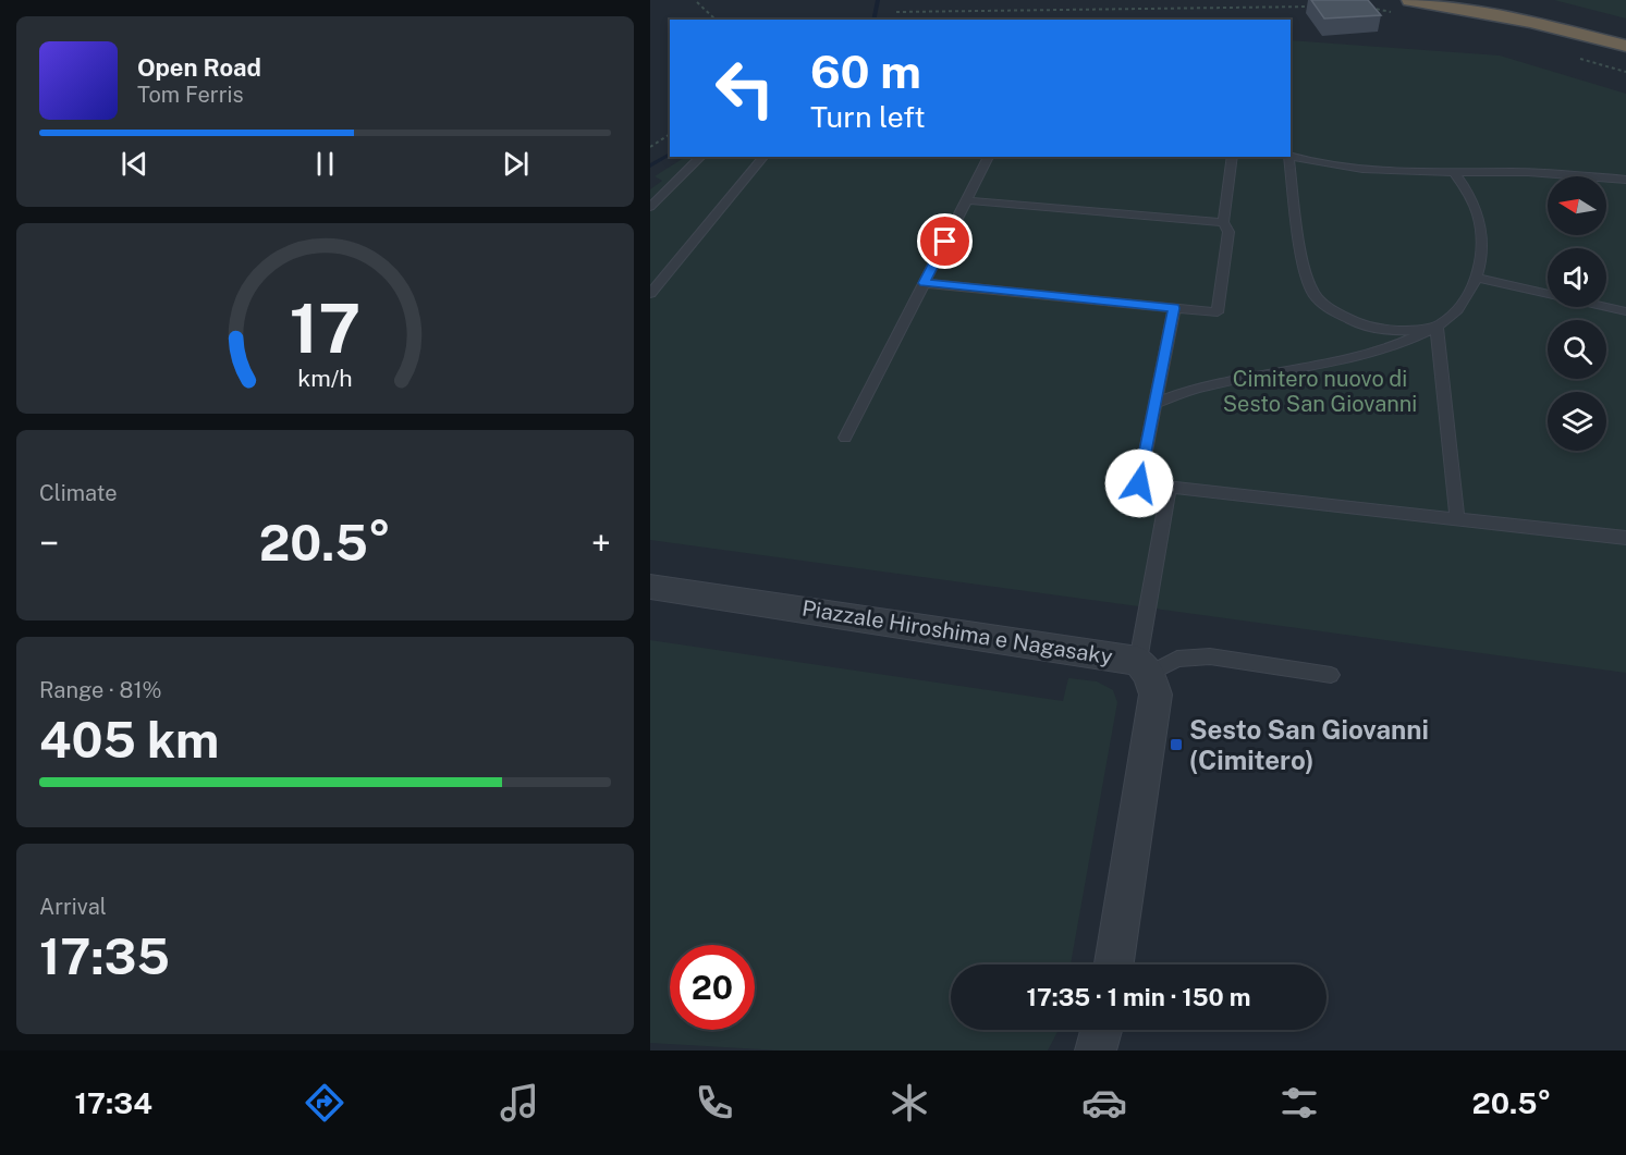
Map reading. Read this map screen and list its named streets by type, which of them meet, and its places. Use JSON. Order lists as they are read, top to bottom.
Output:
{
  "streets": {
    "street": ["Piazzale Hiroshima e Nagasaky"]
  },
  "parks": ["Cimitero nuovo di Sesto San Giovanni"],
  "places": {
    "transit": ["Sesto San Giovanni (Cimitero)"]
  },
  "north": "left",
  "page": {
    "turn": ["60 m", "Turn left"],
    "song": ["Open Road", "Tom Ferris"],
    "tile": [
      "Climate",
      ["Range · 81%", "405 km"],
      ["Arrival", "17:35"]
    ],
    "heat": ["−", "20.5°", "+"],
    "limit": "20",
    "trip": "17:35 · 1 min · 150 m",
    "tabs": ["17:34", "20.5°"],
    "gauge": ["17", "km/h"]
  }
}
